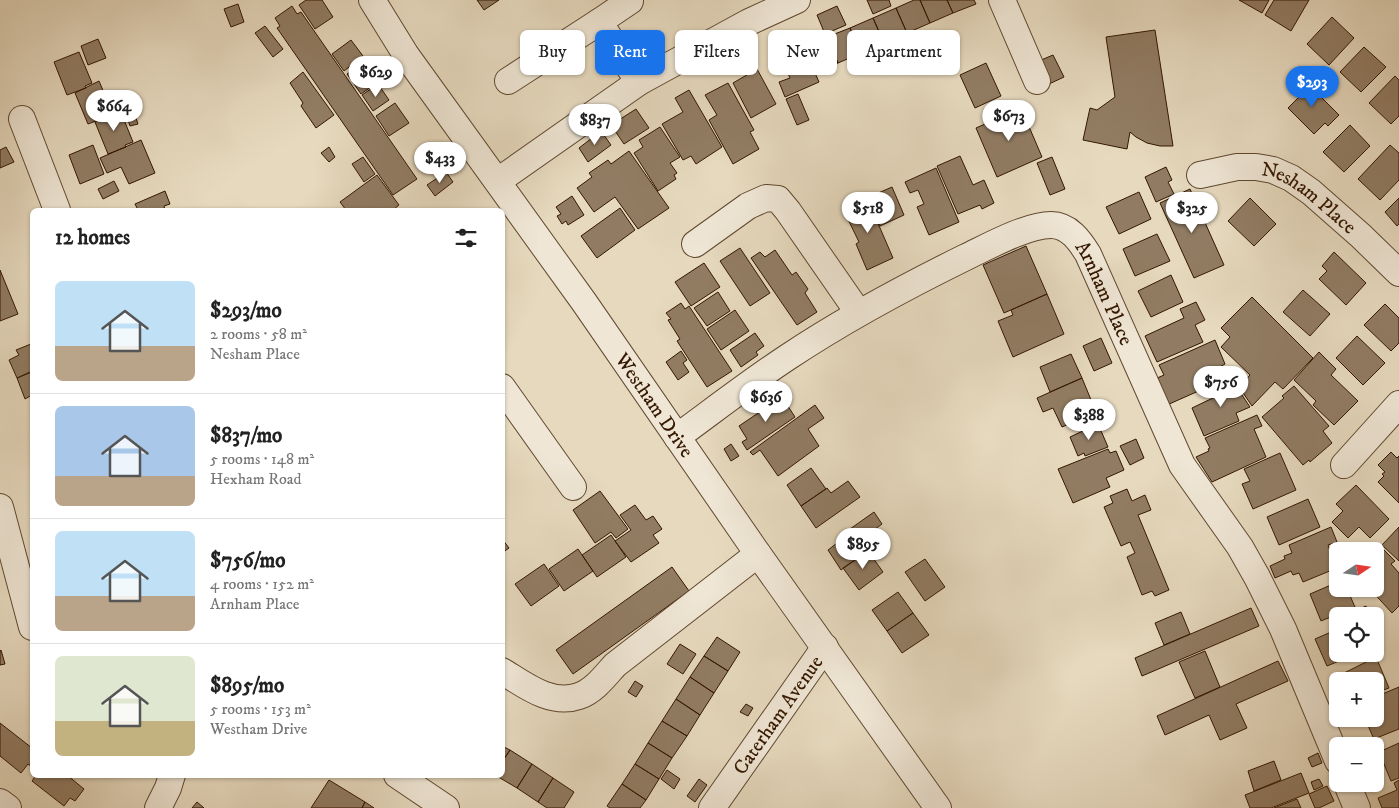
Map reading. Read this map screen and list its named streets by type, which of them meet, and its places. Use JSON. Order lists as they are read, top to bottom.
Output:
{
  "streets": {
    "street": [
      "Nesham Place",
      "Arnham Place",
      "Westham Drive",
      "Caterham Avenue"
    ]
  },
  "crossings": [
    ["Arnham Place", "Westham Drive"],
    ["Westham Drive", "Caterham Avenue"]
  ],
  "north": "right",
  "page": {
    "chip": [
      "Buy",
      "Rent",
      "Filters",
      "New",
      "Apartment"
    ],
    "price": [
      "$629",
      "$293",
      "$664",
      "$673",
      "$837",
      "$433",
      "$518",
      "$325",
      "$756",
      "$636",
      "$388",
      "$895"
    ],
    "heading": "12 homes",
    "list": [
      {
        "name": "$293/mo",
        "note": "2 rooms · 58 m² · Nesham Place"
      },
      {
        "name": "$837/mo",
        "note": "5 rooms · 148 m² · Hexham Road"
      },
      {
        "name": "$756/mo",
        "note": "4 rooms · 152 m² · Arnham Place"
      },
      {
        "name": "$895/mo",
        "note": "5 rooms · 153 m² · Westham Drive"
      }
    ],
    "map_buttons": ["+", "−"]
  }
}
